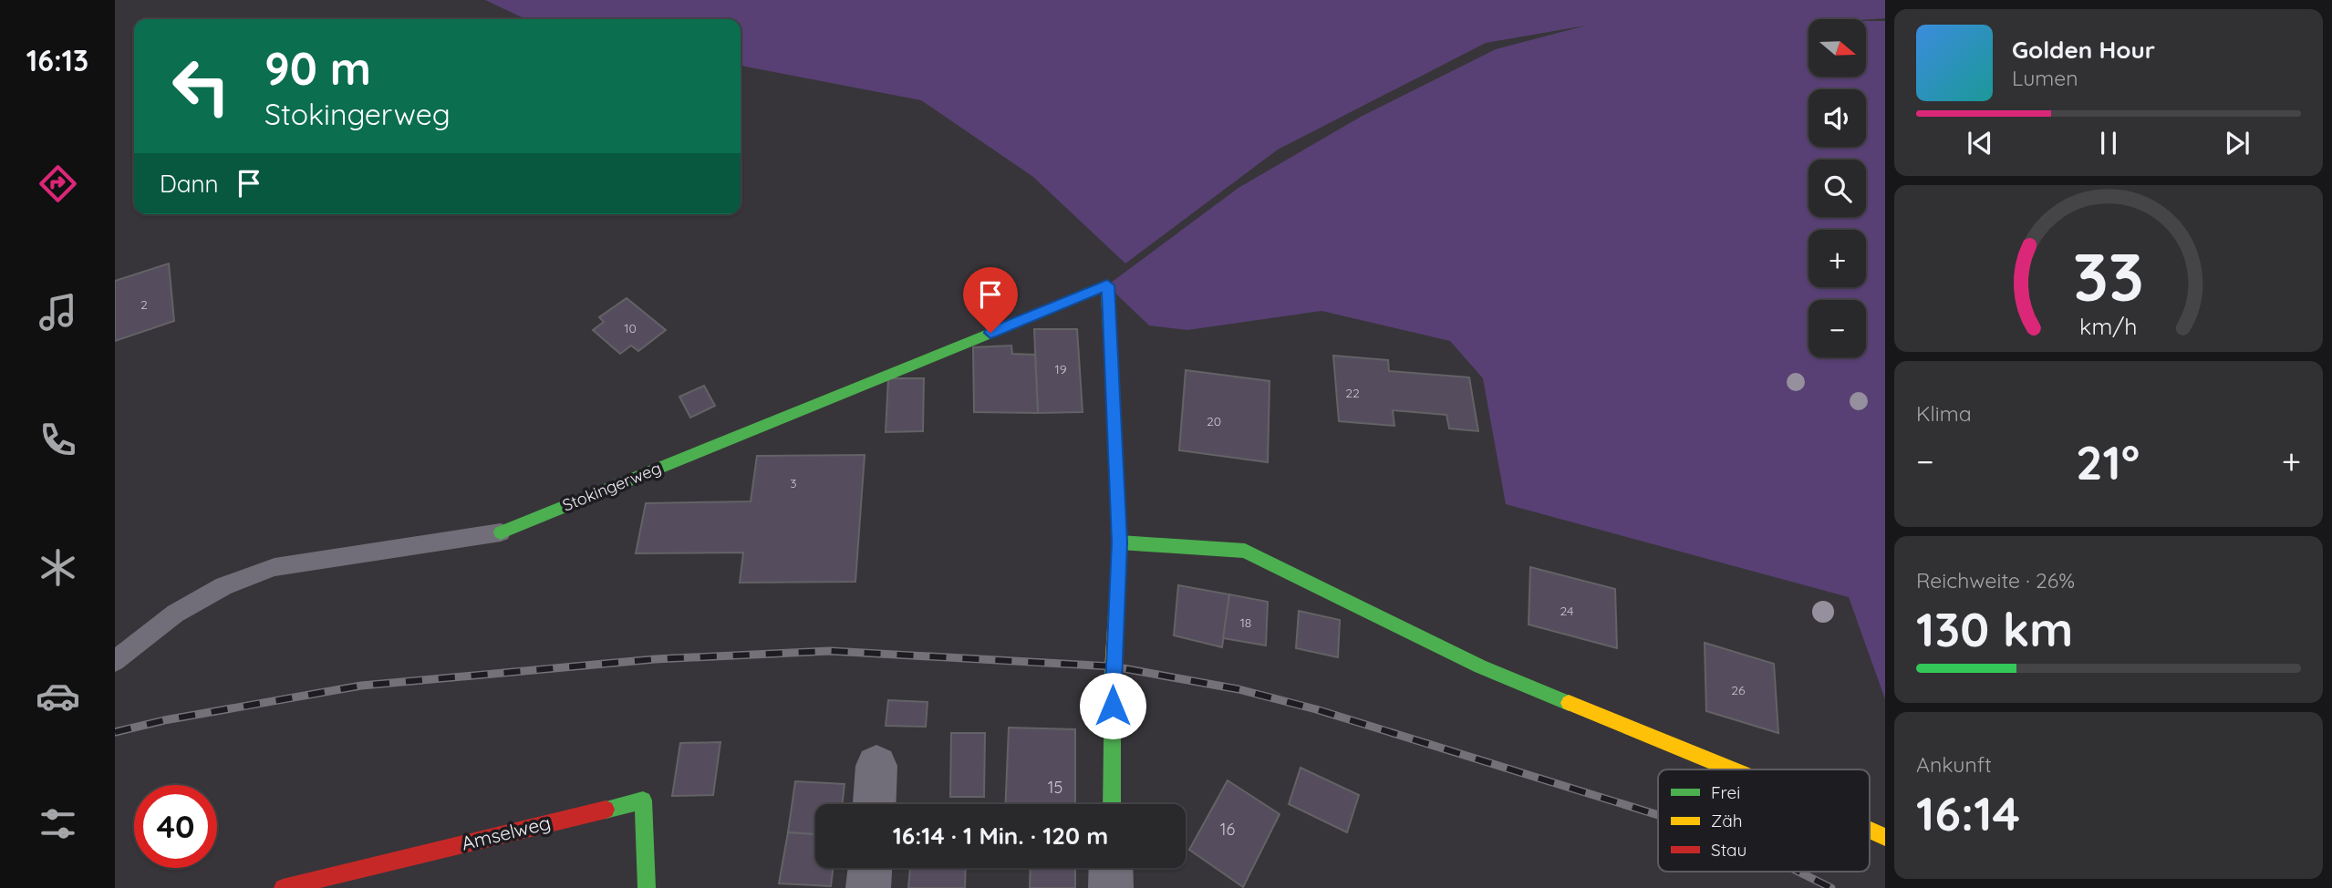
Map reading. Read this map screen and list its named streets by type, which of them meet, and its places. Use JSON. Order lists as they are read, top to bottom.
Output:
{
  "streets": {
    "street": ["Stokingerweg", "Amselweg"]
  },
  "house_numbers": [
    "2",
    "10",
    "19",
    "22",
    "20",
    "3",
    "24",
    "18",
    "26",
    "15",
    "16"
  ],
  "legend": ["Frei", "Zäh", "Stau"],
  "north": "right",
  "page": {
    "tabs": "16:13",
    "map_buttons": ["+", "−"],
    "turn": ["90 m", "Stokingerweg"],
    "song": ["Golden Hour", "Lumen"],
    "then": "Dann",
    "tile": [
      "Klima",
      ["Reichweite · 26%", "130 km"],
      ["Ankunft", "16:14"]
    ],
    "heat": ["−", "21°", "+"],
    "limit": "40",
    "trip": "16:14 · 1 Min. · 120 m",
    "gauge": ["33", "km/h"]
  }
}
